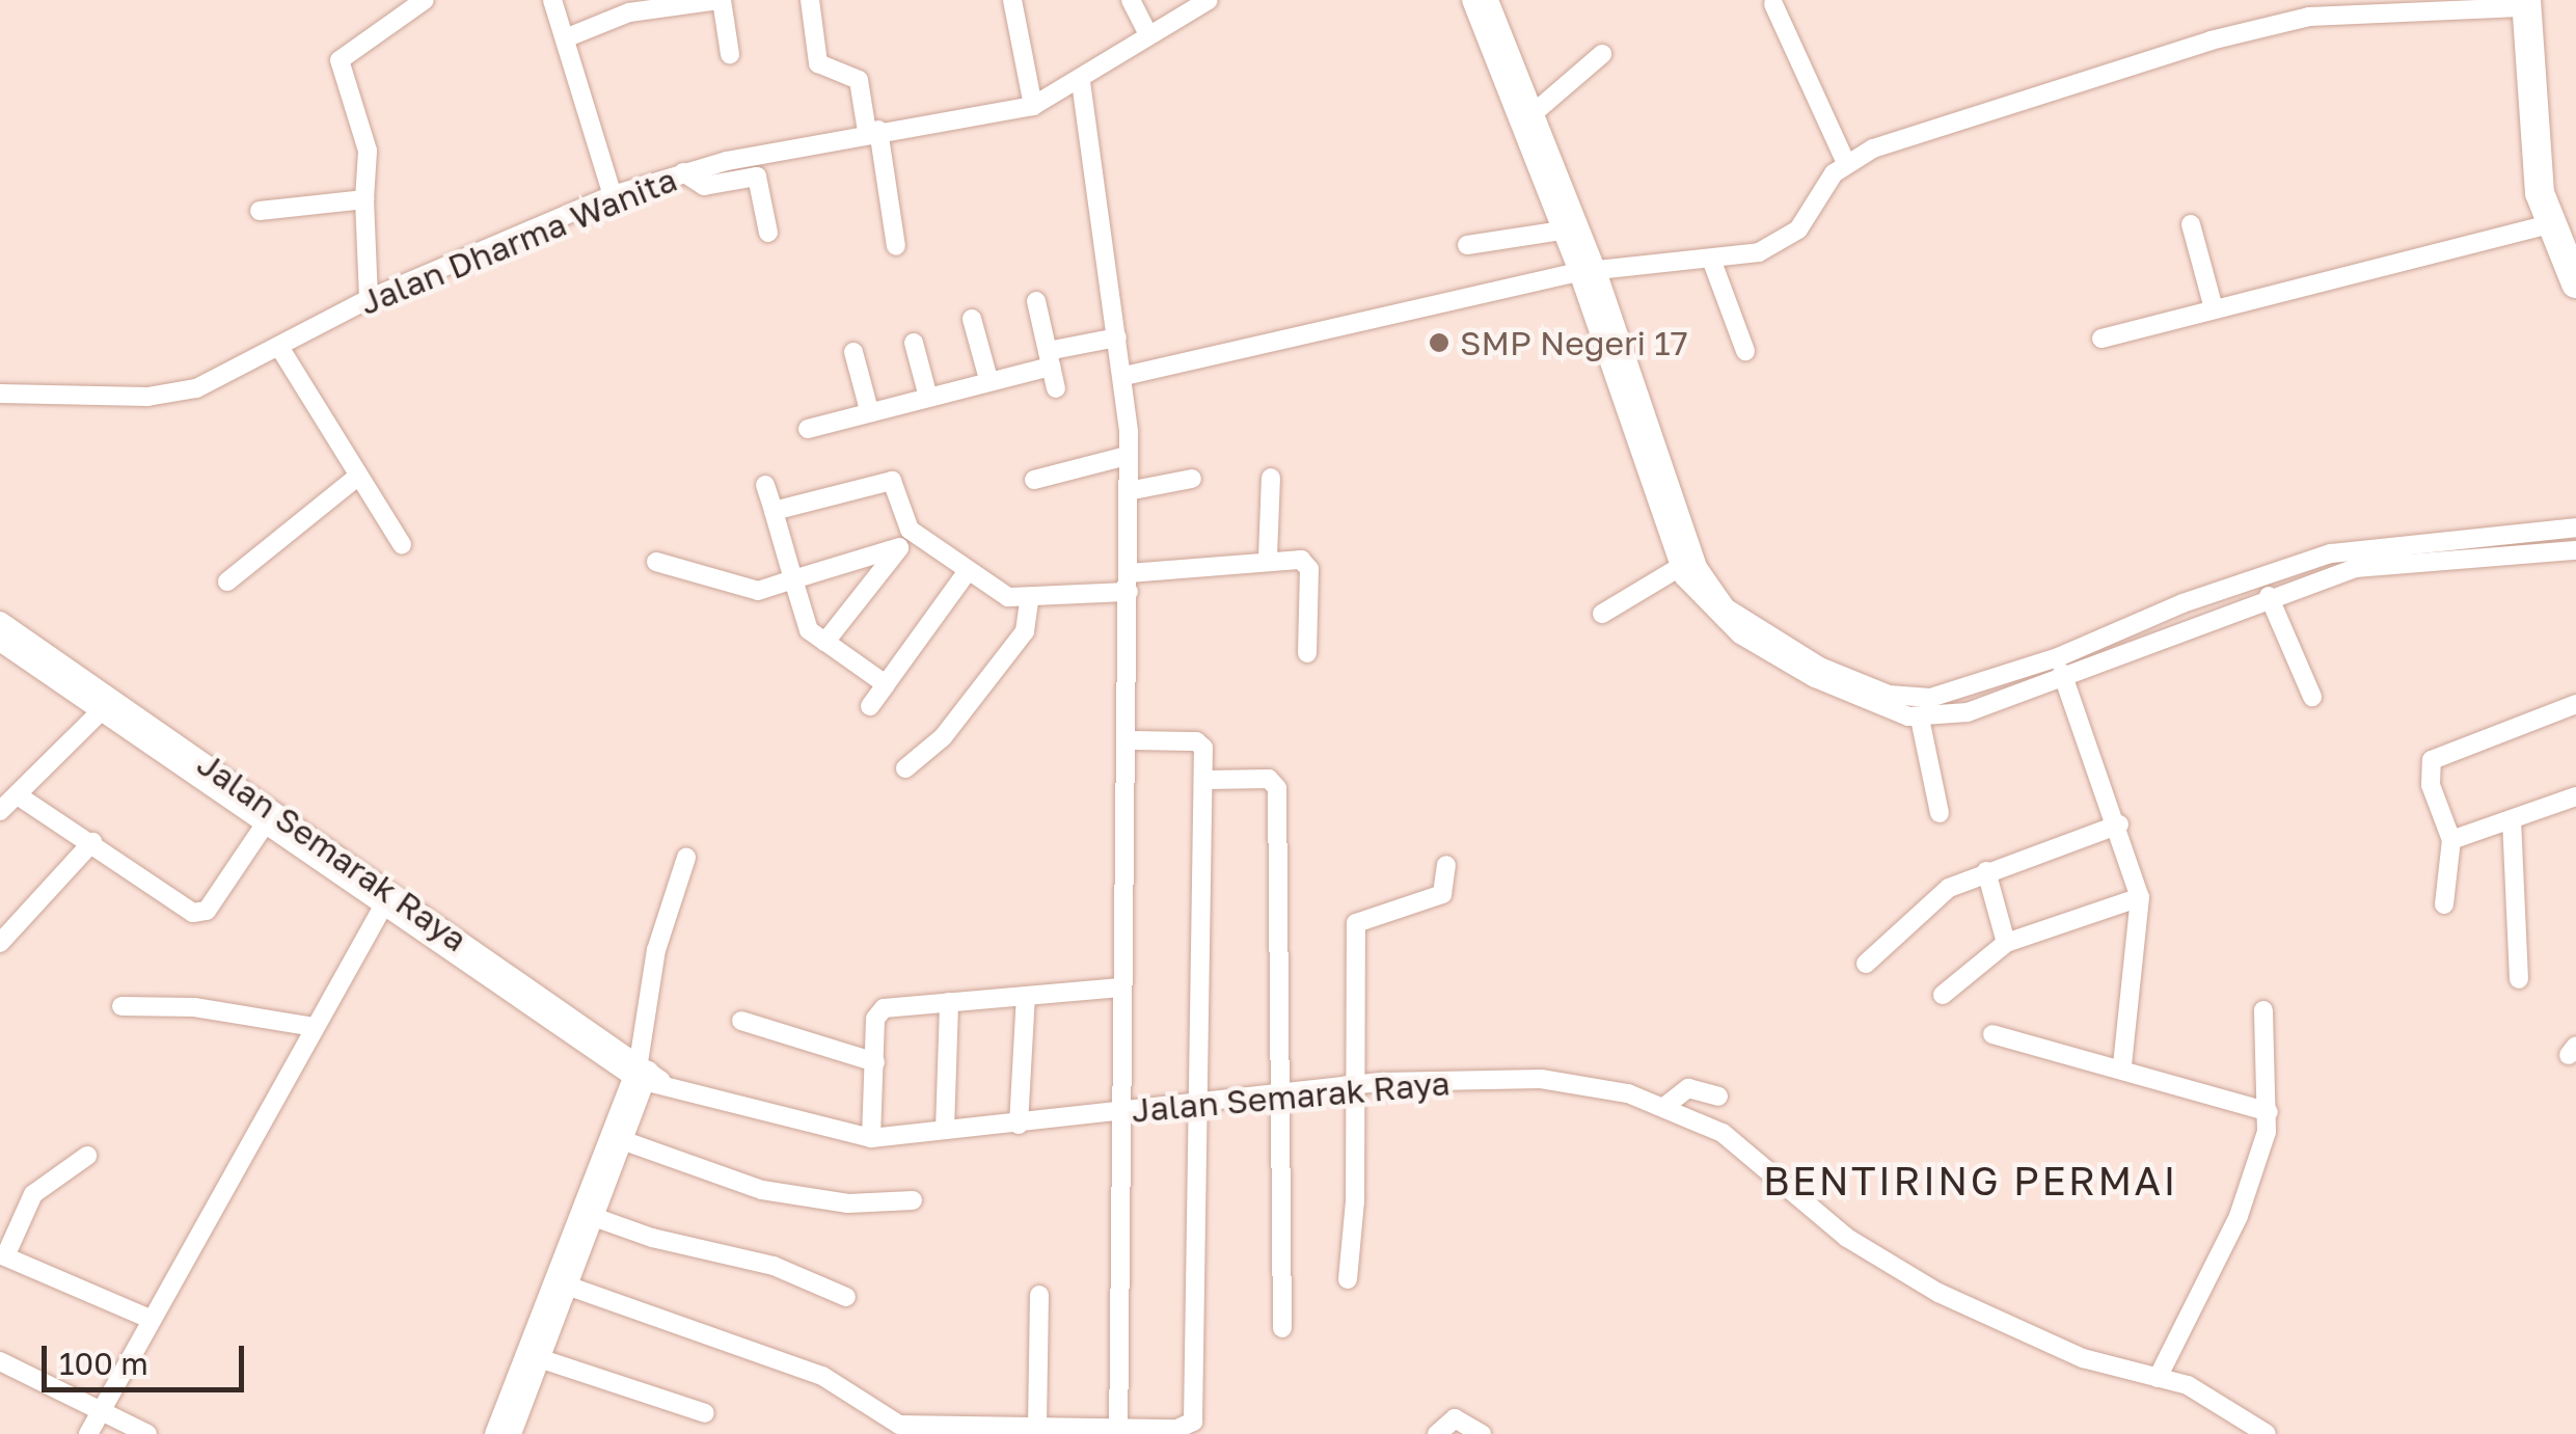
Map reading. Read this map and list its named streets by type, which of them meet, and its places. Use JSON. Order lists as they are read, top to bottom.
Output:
{
  "streets": {
    "street": ["Jalan Dharma Wanita", "Jalan Semarak Raya"]
  },
  "districts": ["BENTIRING PERMAI"],
  "places": ["SMP Negeri 17"],
  "scale_bar": "100 m"
}
